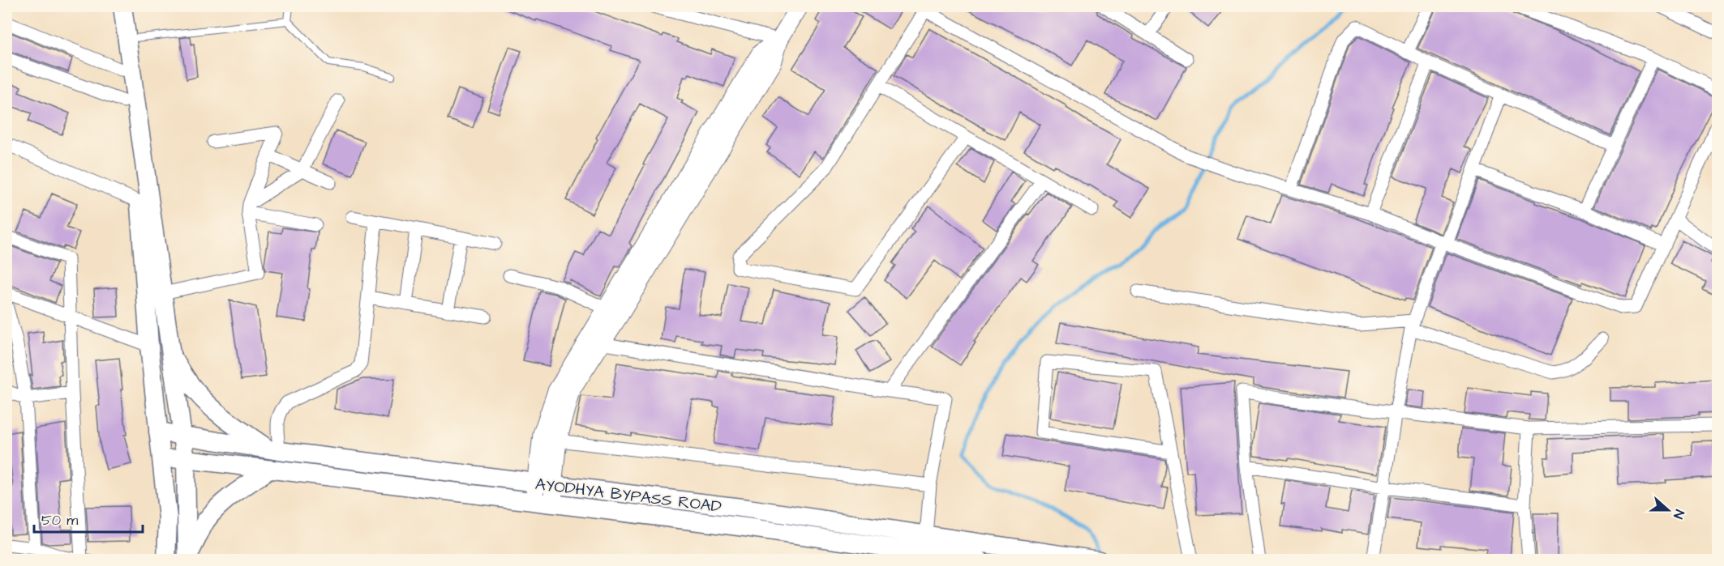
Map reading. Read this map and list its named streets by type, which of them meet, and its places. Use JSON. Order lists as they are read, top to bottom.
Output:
{
  "streets": {
    "main road": ["AYODHYA BYPASS ROAD"]
  },
  "scale_bar": "50 m",
  "north": "right"
}
